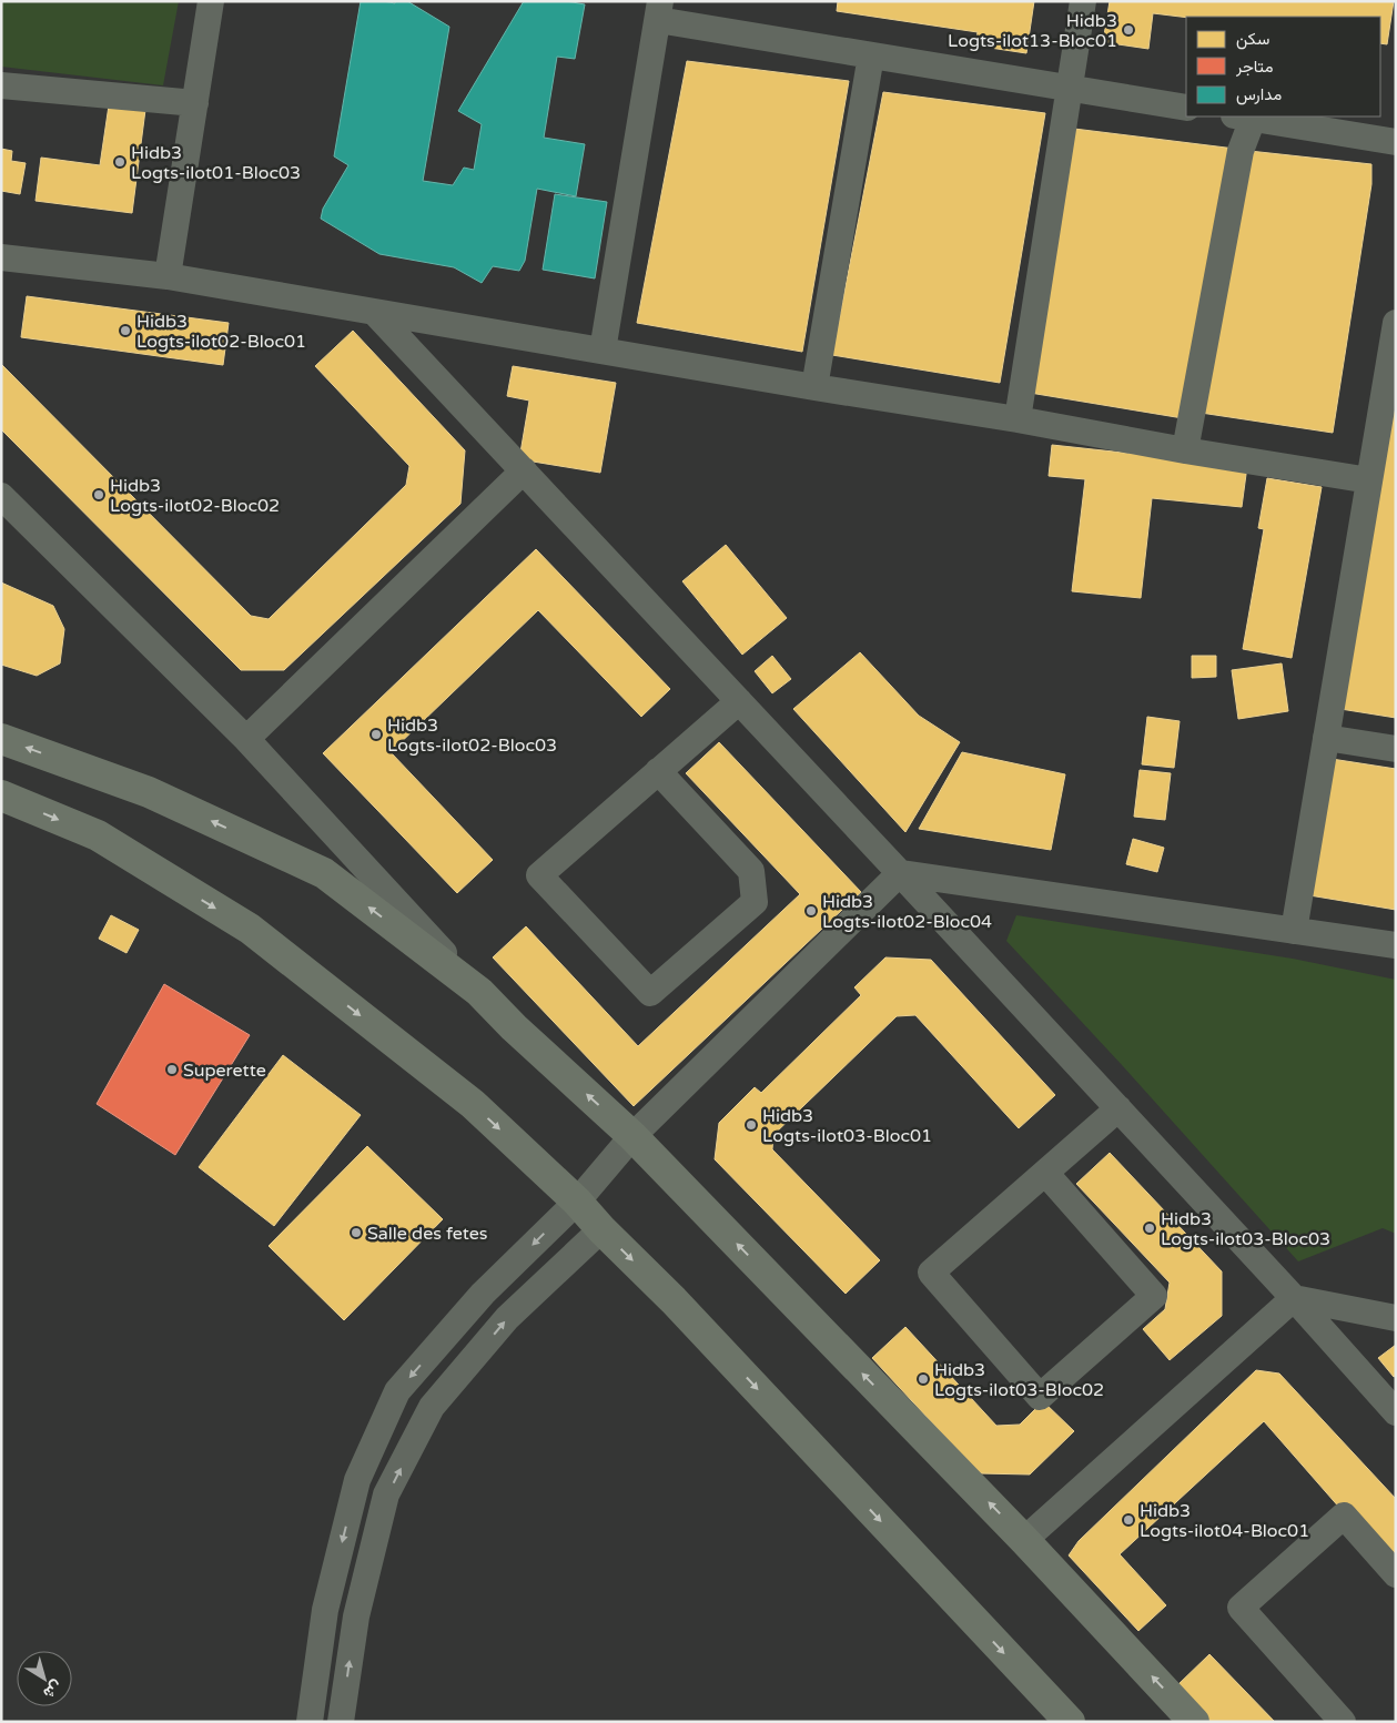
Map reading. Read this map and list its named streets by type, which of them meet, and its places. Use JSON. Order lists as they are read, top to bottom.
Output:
{
  "places": [
    "Hidb3 Logts-ilot13-Bloc01",
    "Hidb3 Logts-ilot01-Bloc03",
    "Hidb3 Logts-ilot02-Bloc01",
    "Hidb3 Logts-ilot02-Bloc02",
    "Hidb3 Logts-ilot02-Bloc03",
    "Hidb3 Logts-ilot02-Bloc04",
    "Superette",
    "Hidb3 Logts-ilot03-Bloc01",
    "Hidb3 Logts-ilot03-Bloc03",
    "Salle des fetes",
    "Hidb3 Logts-ilot03-Bloc02",
    "Hidb3 Logts-ilot04-Bloc01"
  ],
  "legend": ["سكن", "متاجر", "مدارس"],
  "north": "bottom right"
}
